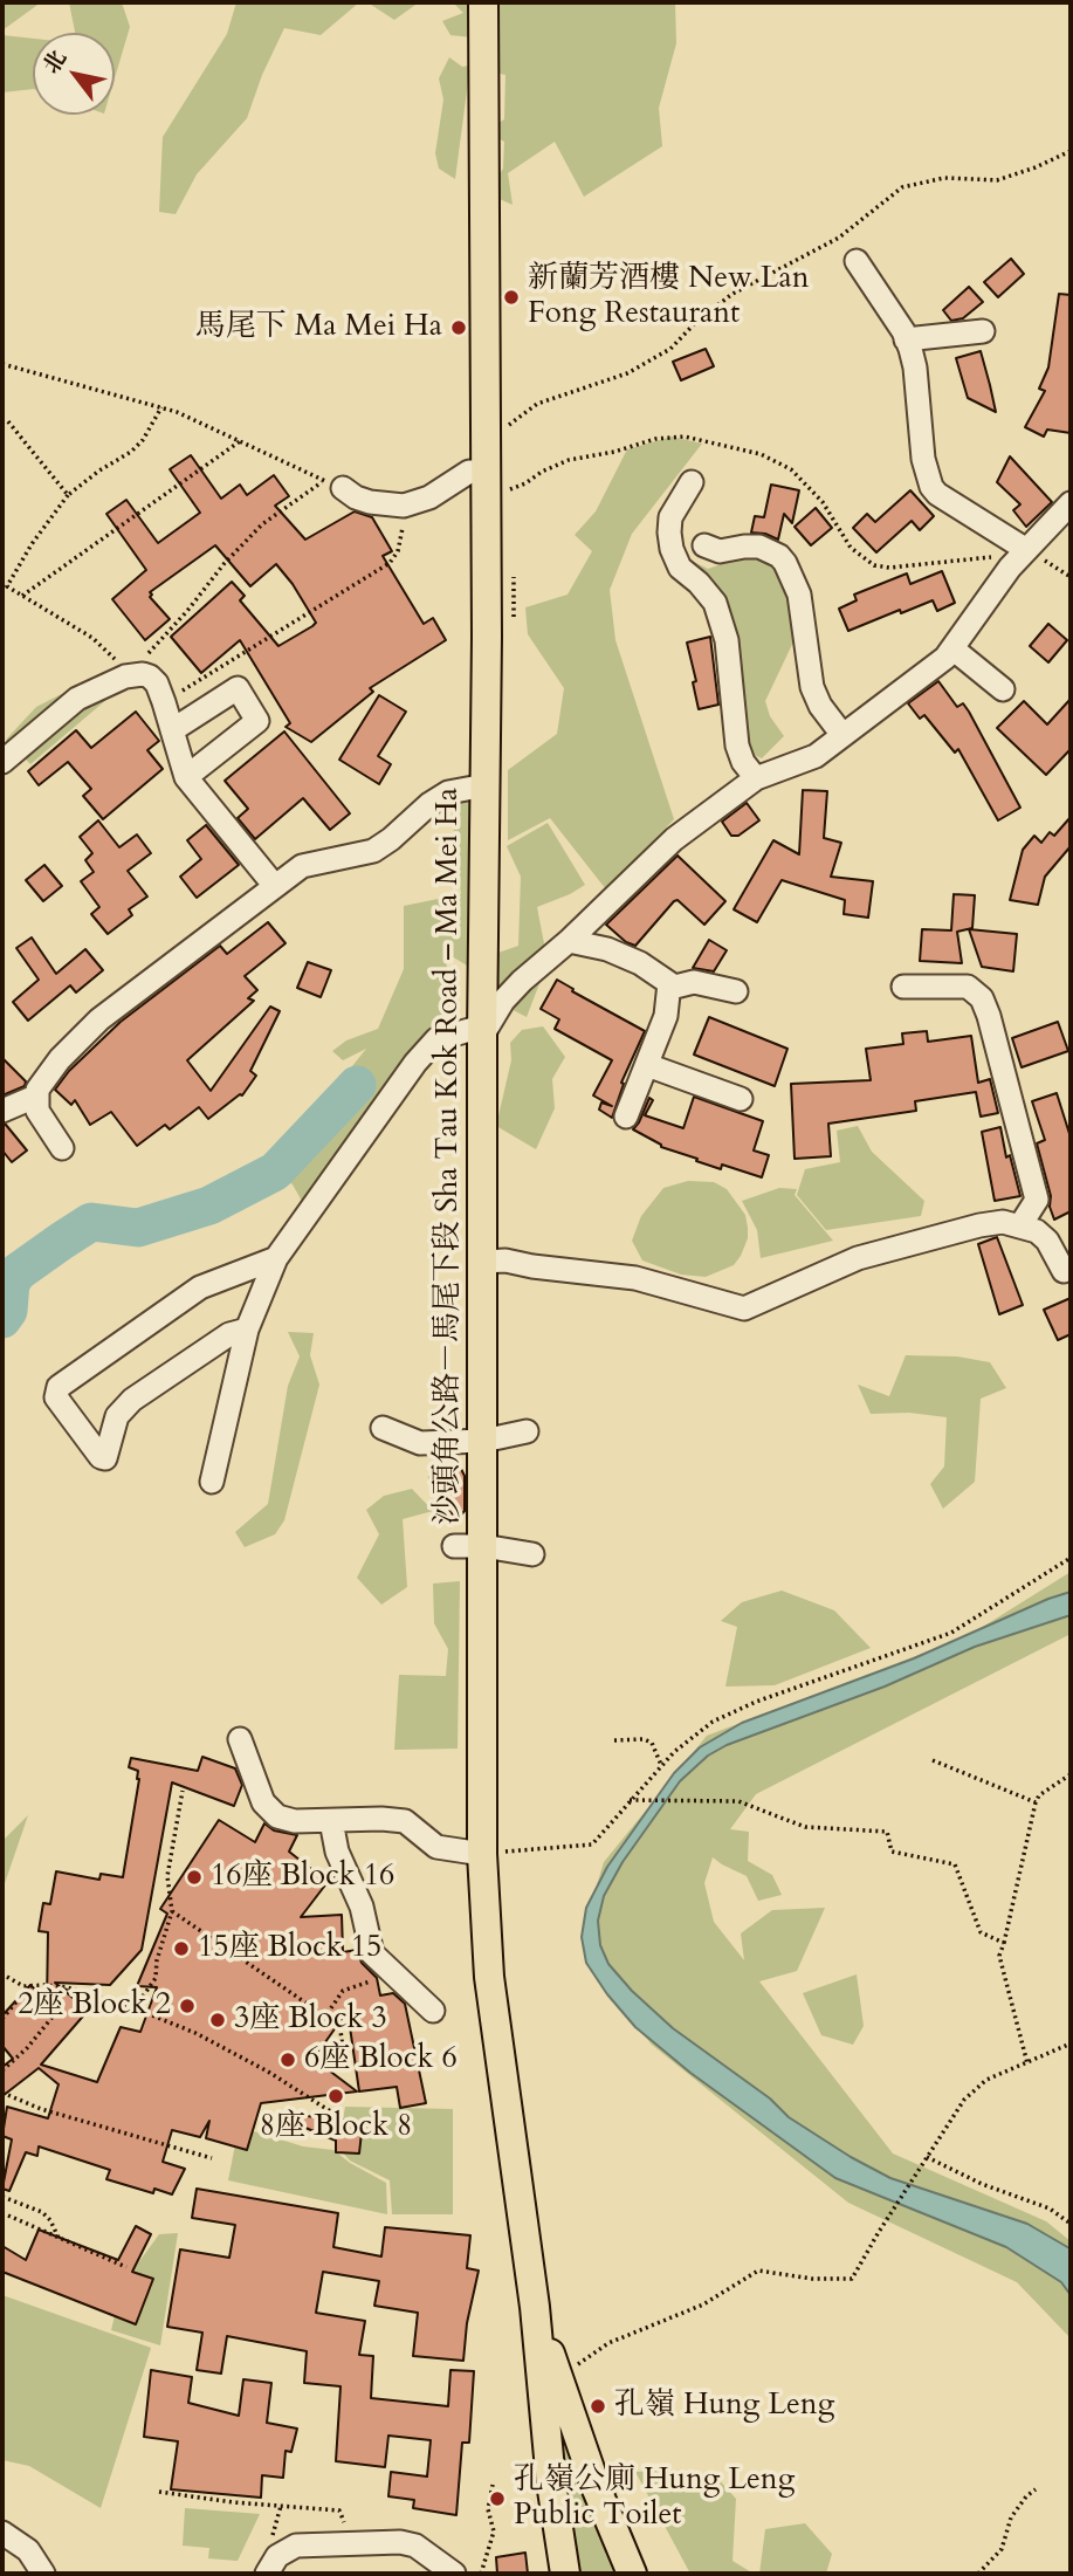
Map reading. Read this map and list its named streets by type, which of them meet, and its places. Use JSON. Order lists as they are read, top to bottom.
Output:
{
  "streets": {
    "main road": ["沙頭角公路－馬尾下段 Sha Tau Kok Road – Ma Mei Ha"]
  },
  "places": [
    "新蘭芳酒樓 New Lan Fong Restaurant",
    "馬尾下 Ma Mei Ha",
    "16座 Block 16",
    "15座 Block 15",
    "2座 Block 2",
    "3座 Block 3",
    "6座 Block 6",
    "8座 Block 8",
    "孔嶺 Hung Leng",
    "孔嶺公廁 Hung Leng Public Toilet"
  ],
  "north": "top left"
}
